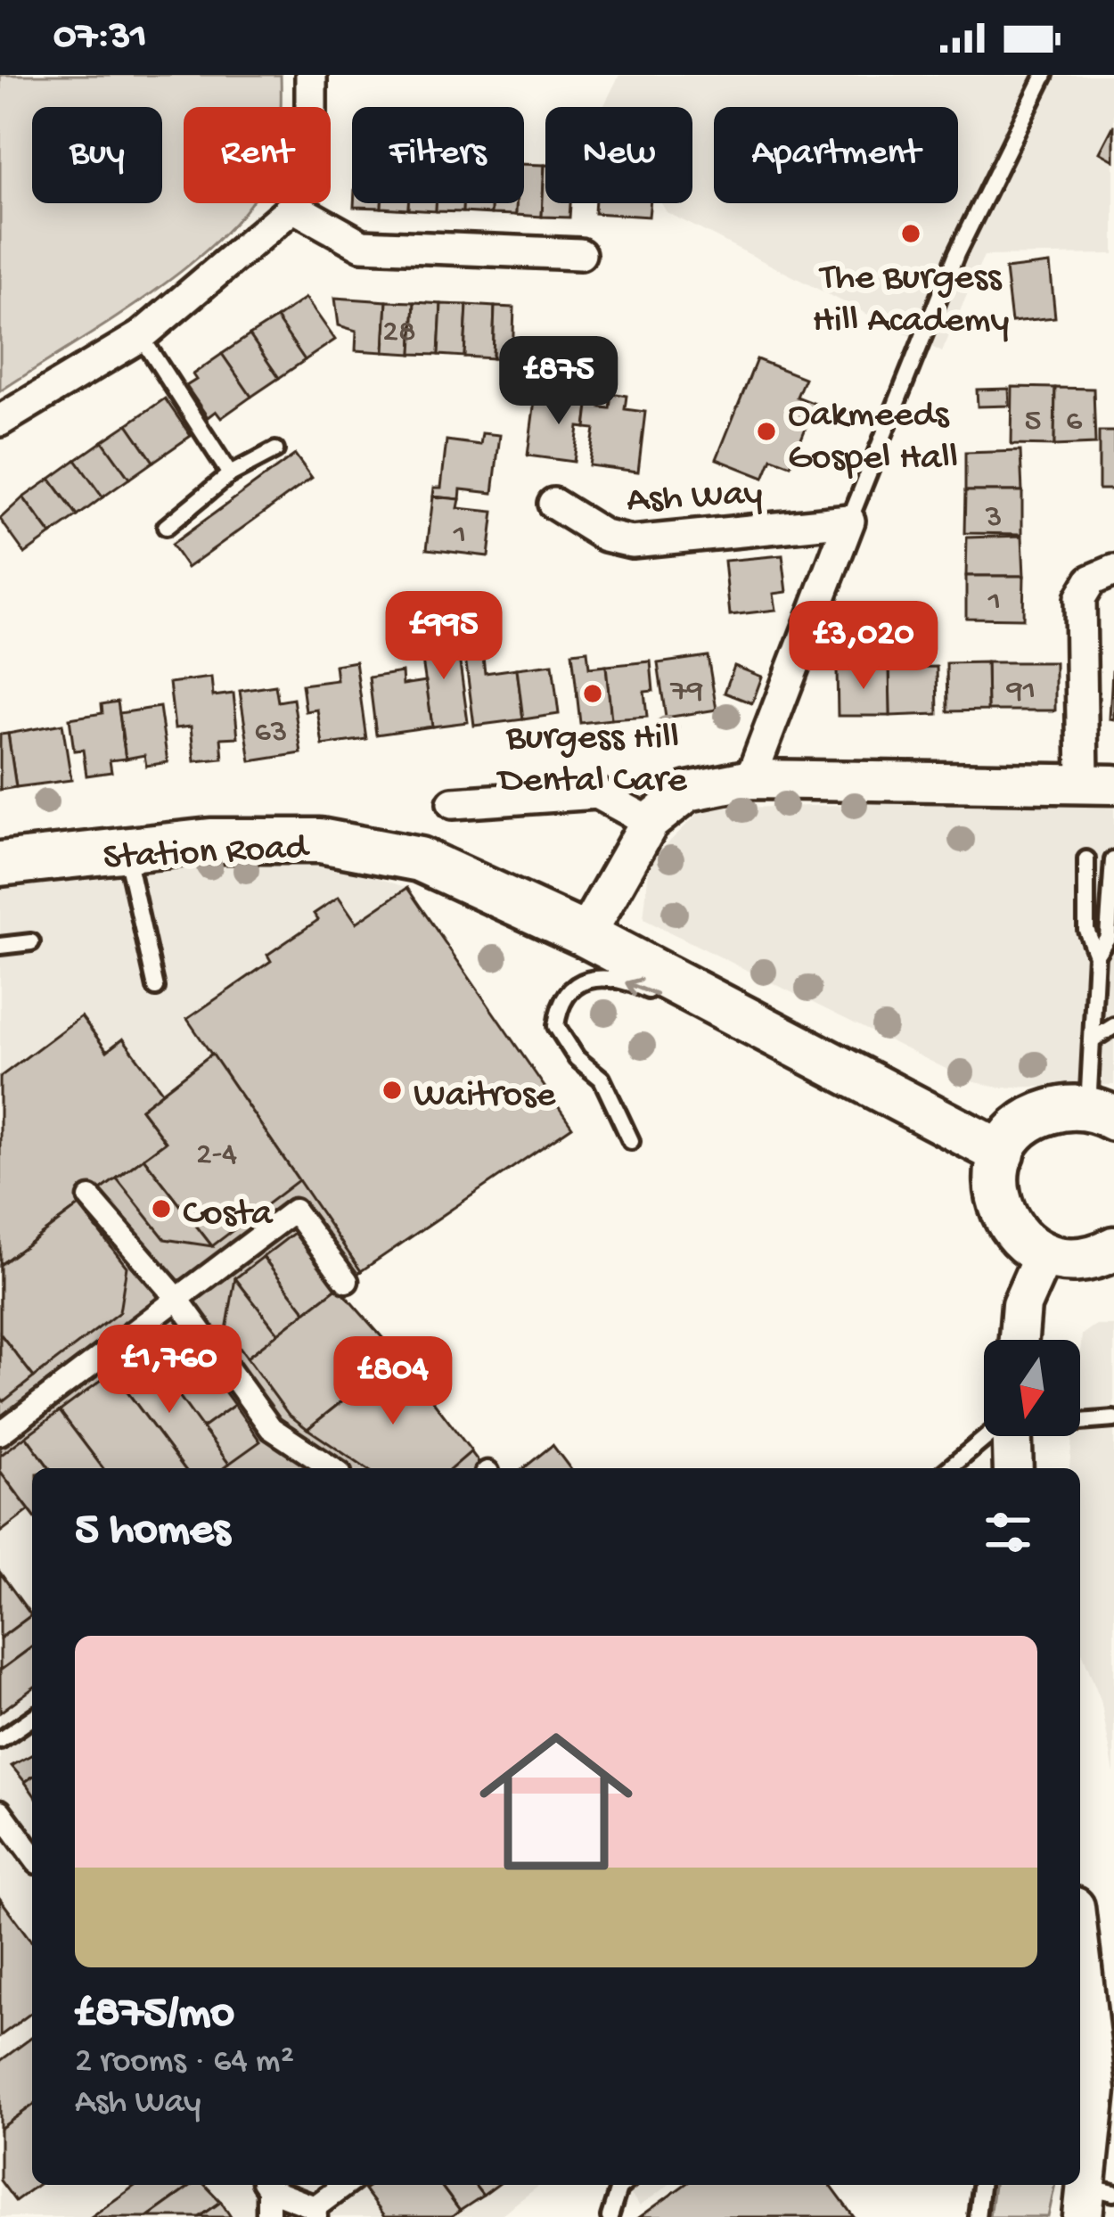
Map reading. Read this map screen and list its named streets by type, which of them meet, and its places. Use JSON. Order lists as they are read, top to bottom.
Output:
{
  "streets": {
    "main road": ["Station Road"],
    "street": ["Ash Way"]
  },
  "places": [
    "The Burgess Hill Academy",
    "Oakmeeds Gospel Hall",
    "Burgess Hill Dental Care",
    "Waitrose",
    "Costa"
  ],
  "house_numbers": [
    "28",
    "5",
    "6",
    "3",
    "1",
    "1",
    "79",
    "91",
    "63",
    "2-4"
  ],
  "north": "bottom",
  "page": {
    "status": "07:31",
    "chip": [
      "Buy",
      "Rent",
      "Filters",
      "New",
      "Apartment"
    ],
    "price": [
      "£875",
      "£995",
      "£3,020",
      "£1,760",
      "£804"
    ],
    "heading": "5 homes",
    "list": [
      {
        "name": "£875/mo",
        "note": "2 rooms · 64 m² · Ash Way"
      }
    ]
  }
}
